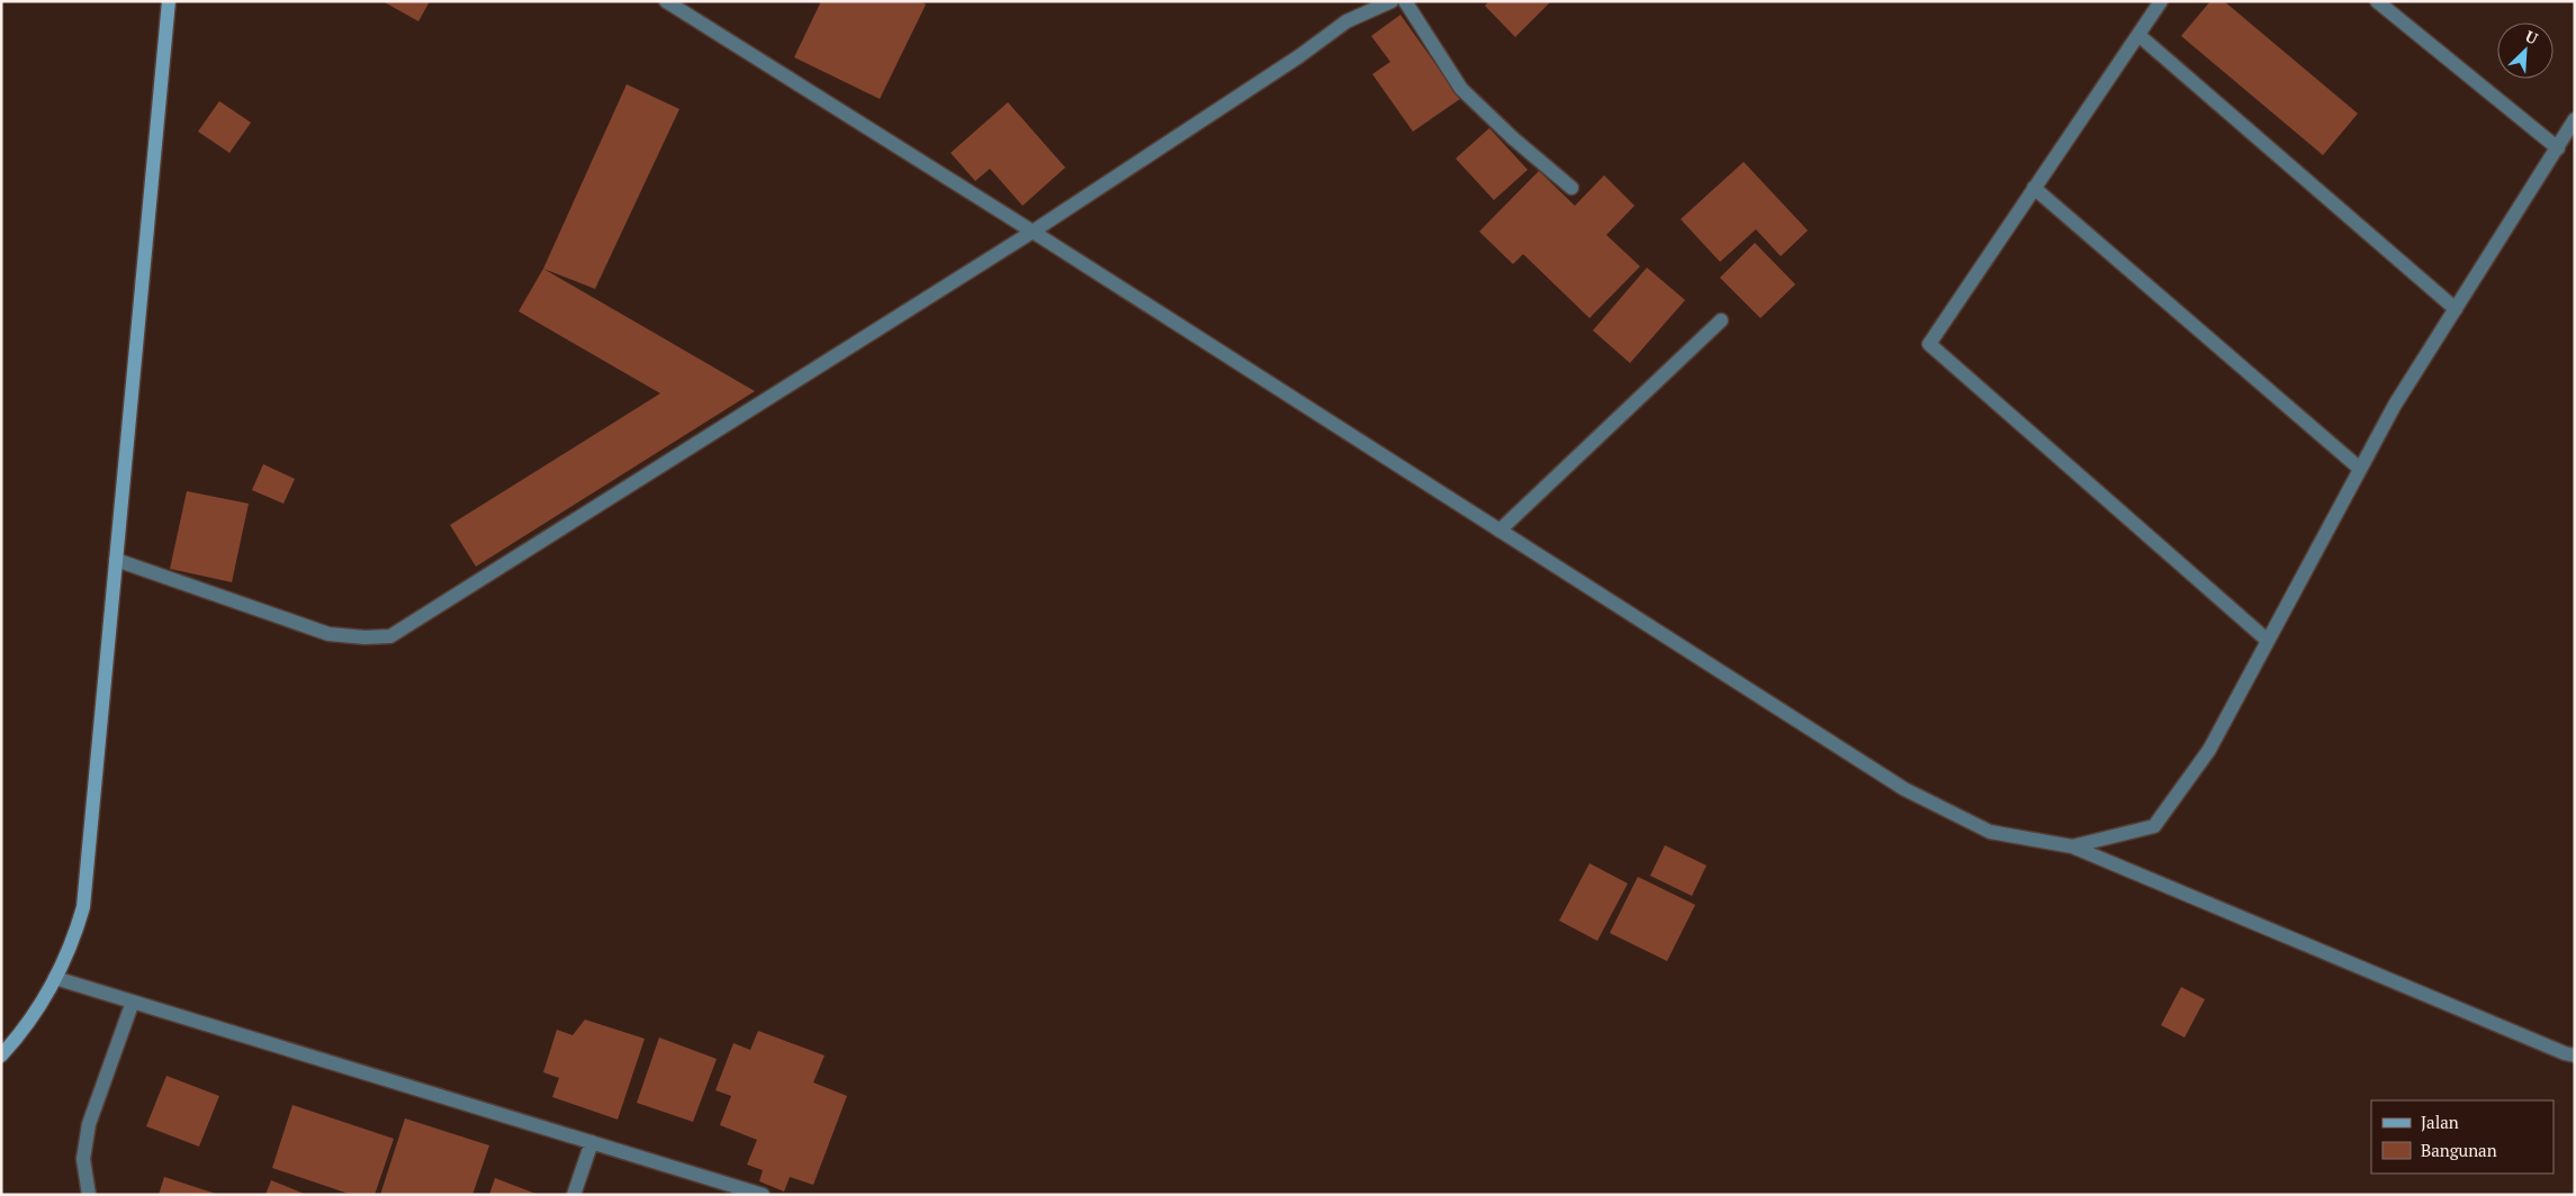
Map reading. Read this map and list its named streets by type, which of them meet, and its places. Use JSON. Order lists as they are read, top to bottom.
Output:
{
  "legend": ["Jalan", "Bangunan"],
  "north": "top right"
}
